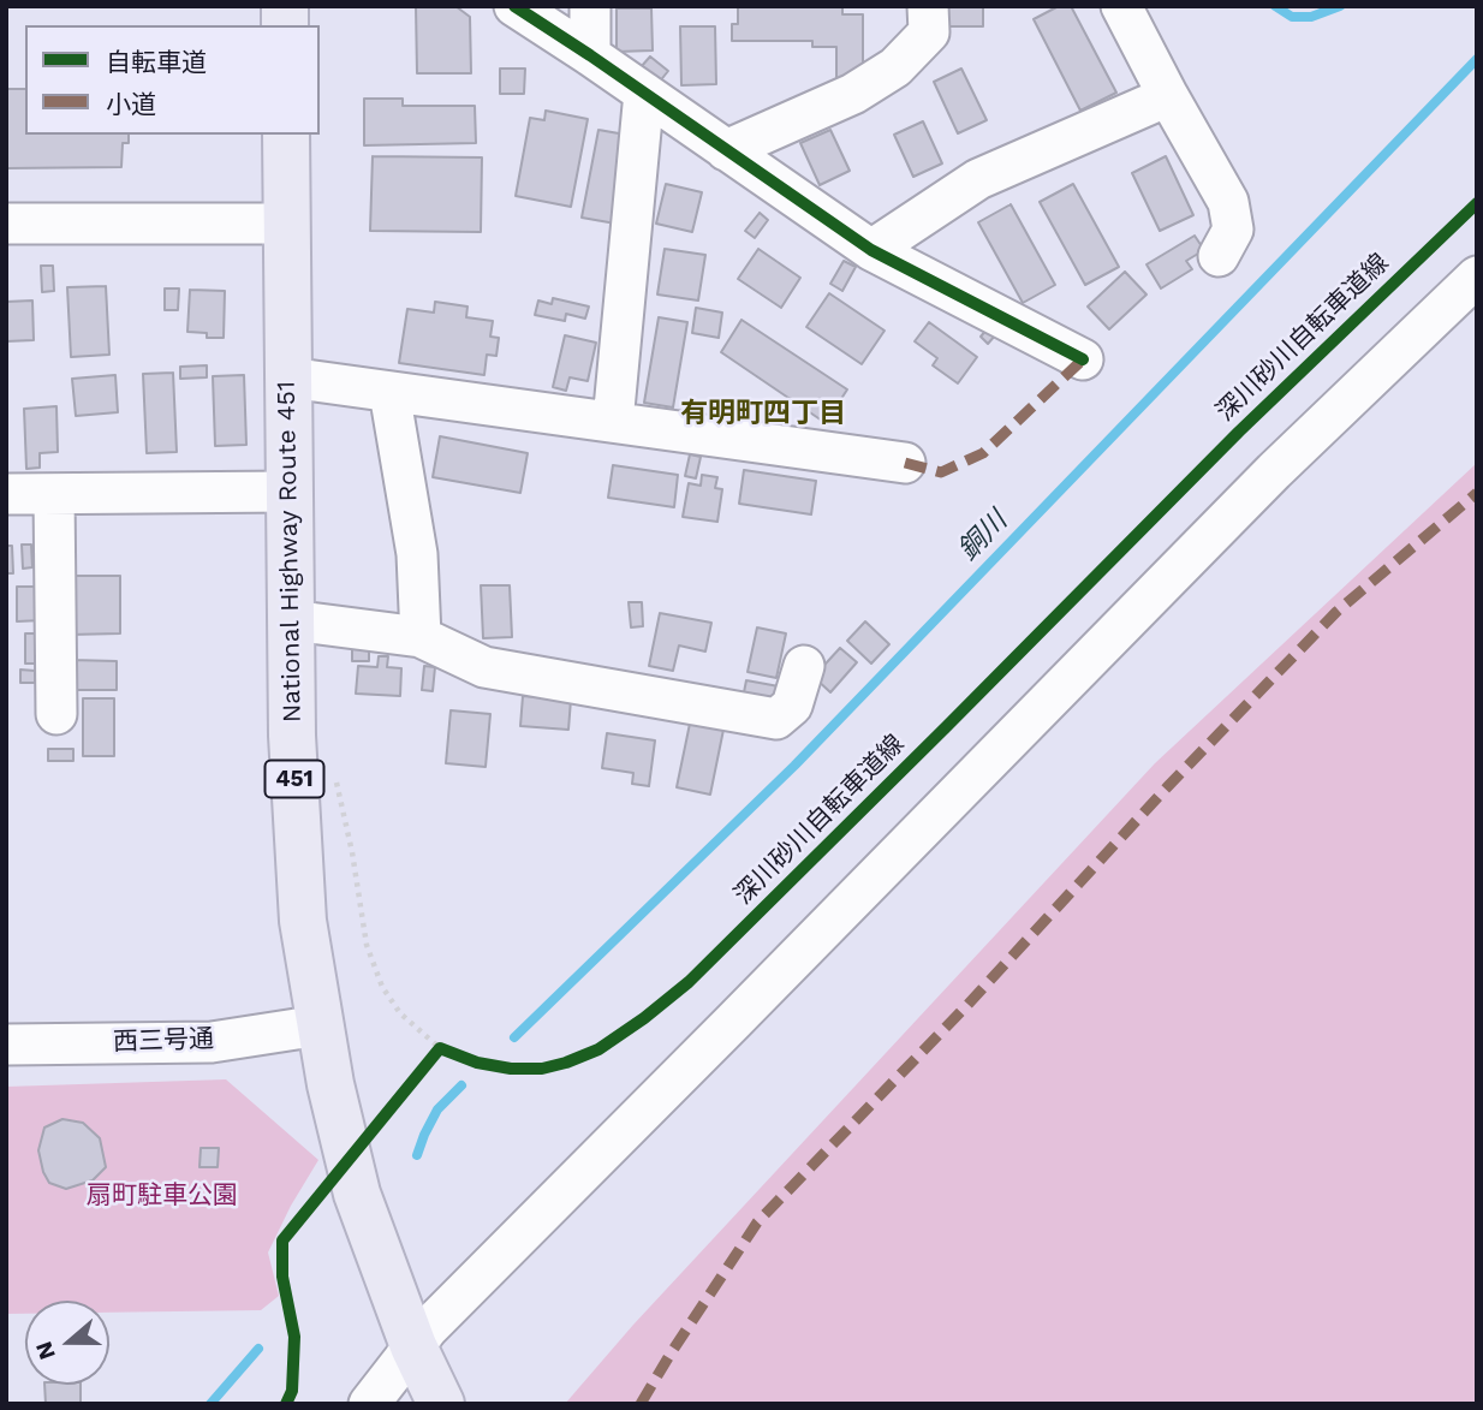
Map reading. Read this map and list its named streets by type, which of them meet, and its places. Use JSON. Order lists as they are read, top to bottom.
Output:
{
  "streets": {
    "highway": ["National Highway Route 451", "451"],
    "street": ["西三号通"],
    "cycle path": ["深川砂川自転車道線"]
  },
  "crossings": [
    ["National Highway Route 451", "西三号通"]
  ],
  "districts": ["有明町四丁目"],
  "water": ["銅川"],
  "parks": ["扇町駐車公園"],
  "legend": ["自転車道", "小道"],
  "north": "left"
}
